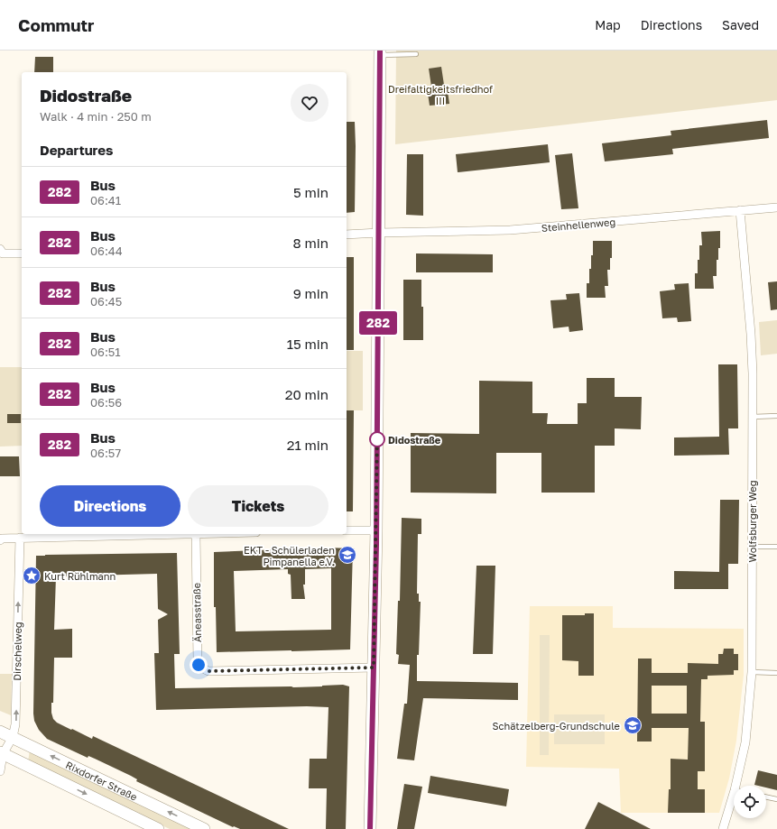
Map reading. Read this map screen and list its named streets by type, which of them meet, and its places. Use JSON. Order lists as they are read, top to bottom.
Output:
{
  "streets": {
    "street": [
      "Steinhellenweg",
      "Wolfsburger Weg",
      "Äneasstraße",
      "Dirschelweg",
      "Rixdorfer Straße"
    ]
  },
  "crossings": [
    ["Steinhellenweg", "Wolfsburger Weg"],
    ["Dirschelweg", "Rixdorfer Straße"]
  ],
  "one_way": ["Dirschelweg"],
  "parks": ["Dreifaltigkeitsfriedhof III"],
  "places": {
    "other": ["Didostraße"],
    "school or university": ["EKT - Schülerladen Pimpanella e.V.", "Schätzelberg-Grundschule"],
    "place": ["Kurt Rühlmann"]
  },
  "lines": ["bus line 282"],
  "page": {
    "header": "Commutr",
    "nav": ["Map", "Directions", "Saved"],
    "on_map": "282",
    "heading": [
      ["Didostraße", "Walk · 4 min · 250 m"],
      "Departures"
    ],
    "list": [
      {
        "mark": "282",
        "name": "Bus",
        "note": "06:41",
        "value": "5 min"
      },
      {
        "mark": "282",
        "name": "Bus",
        "note": "06:44",
        "value": "8 min"
      },
      {
        "mark": "282",
        "name": "Bus",
        "note": "06:45",
        "value": "9 min"
      },
      {
        "mark": "282",
        "name": "Bus",
        "note": "06:51",
        "value": "15 min"
      },
      {
        "mark": "282",
        "name": "Bus",
        "note": "06:56",
        "value": "20 min"
      },
      {
        "mark": "282",
        "name": "Bus",
        "note": "06:57",
        "value": "21 min"
      }
    ],
    "buttons": ["Directions", "Tickets"]
  }
}
